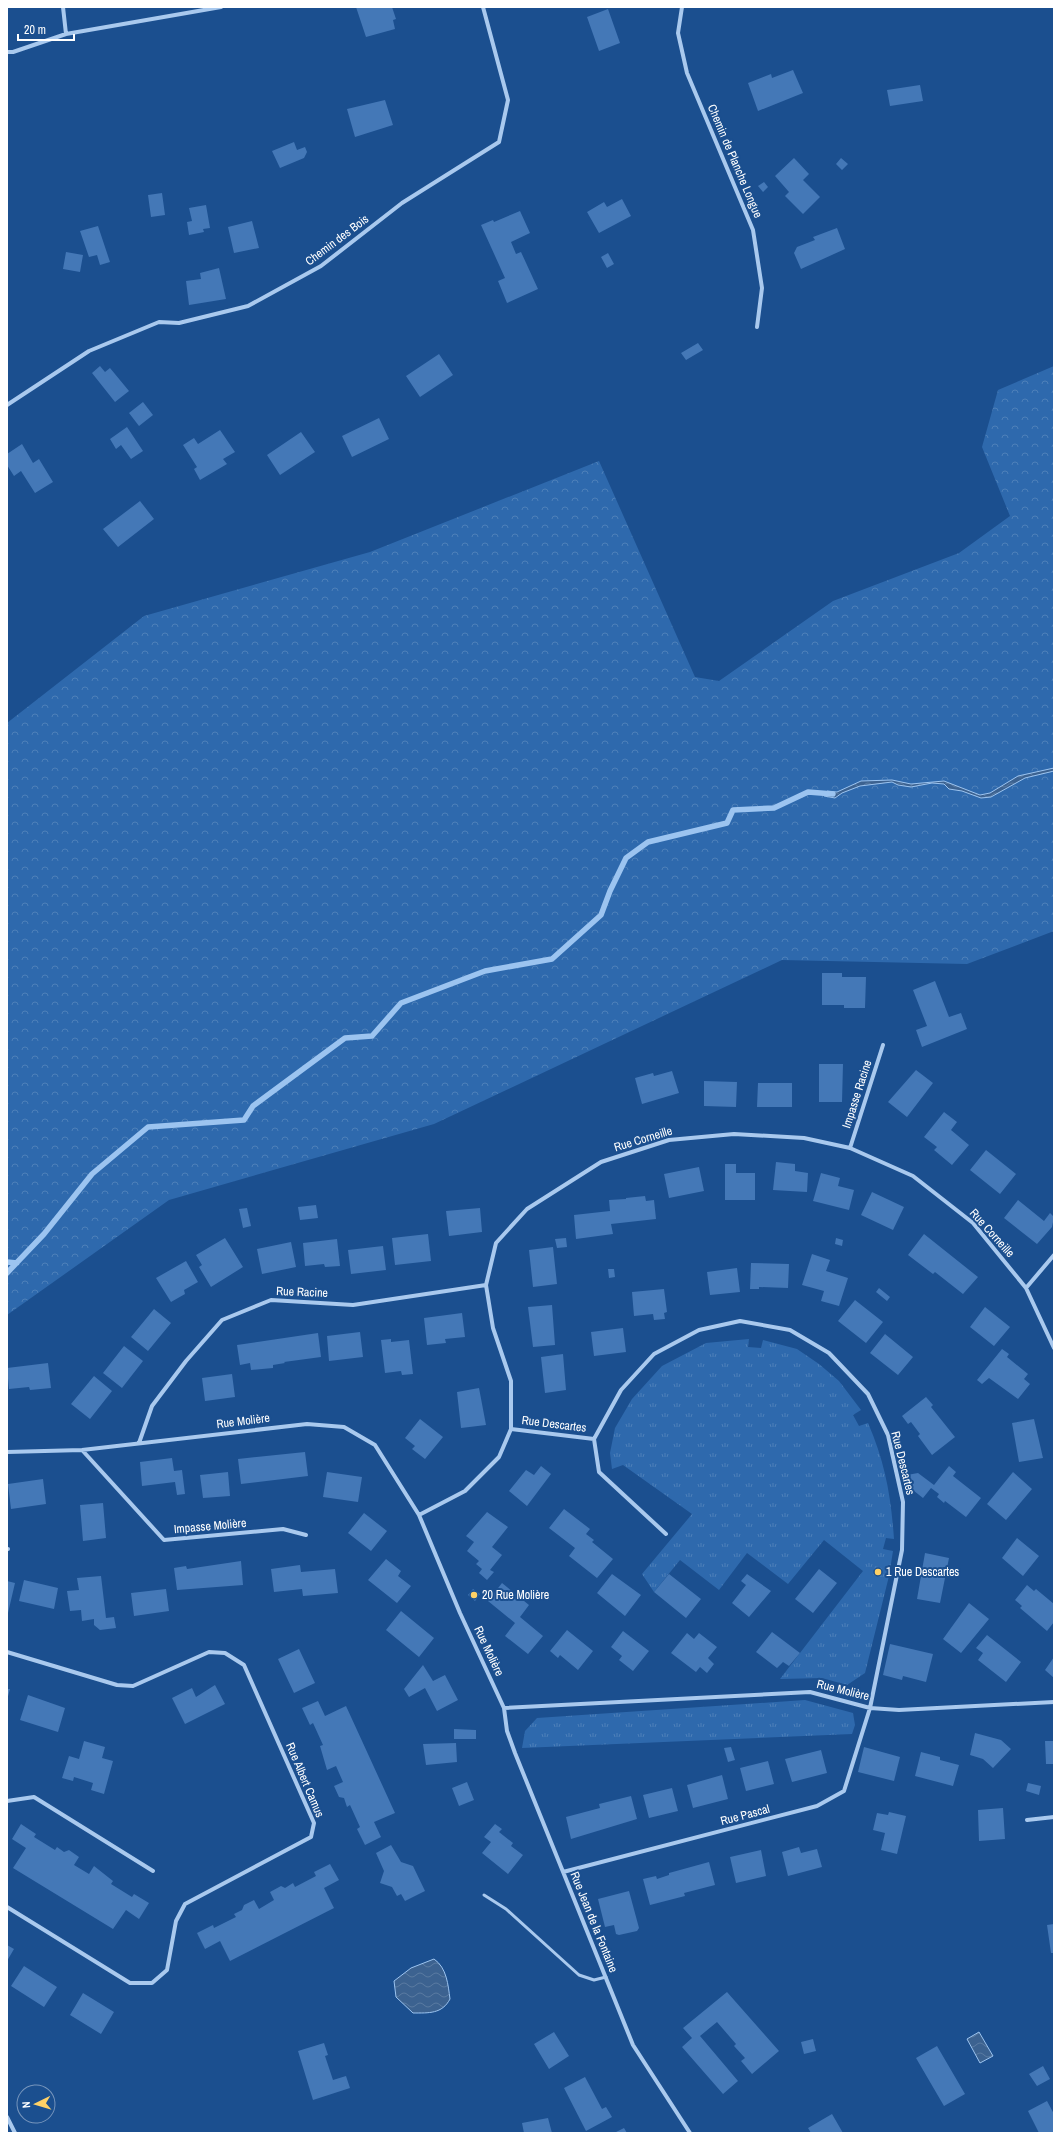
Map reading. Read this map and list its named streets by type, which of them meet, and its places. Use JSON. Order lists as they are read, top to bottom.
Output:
{
  "streets": {
    "street": [
      "Chemin de Planche Longue",
      "Chemin des Bois",
      "Impasse Racine",
      "Rue Corneille",
      "Rue Racine",
      "Rue Molière",
      "Rue Descartes",
      "Impasse Molière",
      "Rue Albert Camus",
      "Rue Pascal",
      "Rue Jean de la Fontaine"
    ]
  },
  "crossings": [
    ["Impasse Racine", "Rue Corneille"],
    ["Rue Corneille", "Rue Racine"],
    ["Rue Corneille", "Rue Molière"],
    ["Rue Corneille", "Rue Descartes"],
    ["Rue Racine", "Rue Molière"],
    ["Rue Molière", "Rue Descartes"],
    ["Rue Molière", "Impasse Molière"],
    ["Rue Molière", "Rue Pascal"],
    ["Rue Molière", "Rue Jean de la Fontaine"],
    ["Rue Descartes", "Rue Pascal"],
    ["Rue Pascal", "Rue Jean de la Fontaine"]
  ],
  "places": ["1 Rue Descartes", "20 Rue Molière"],
  "scale_bar": "20 m",
  "north": "left"
}
